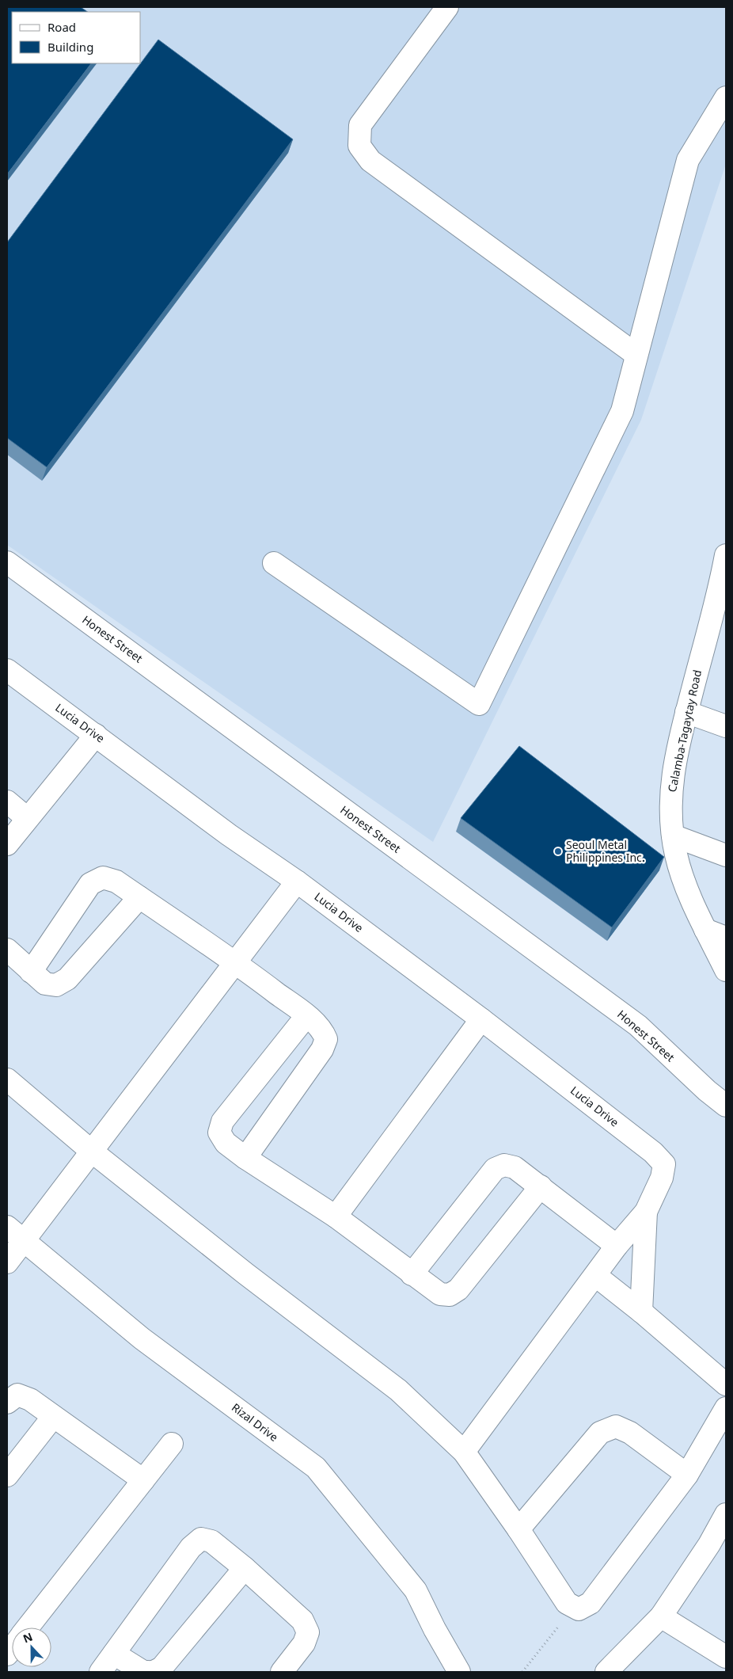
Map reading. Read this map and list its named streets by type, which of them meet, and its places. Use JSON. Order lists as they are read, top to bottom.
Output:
{
  "streets": {
    "street": [
      "Honest Street",
      "Lucia Drive",
      "Calamba-Tagaytay Road",
      "Rizal Drive"
    ]
  },
  "places": ["Seoul Metal Philippines Inc."],
  "legend": ["Road", "Building"],
  "north": "top"
}
